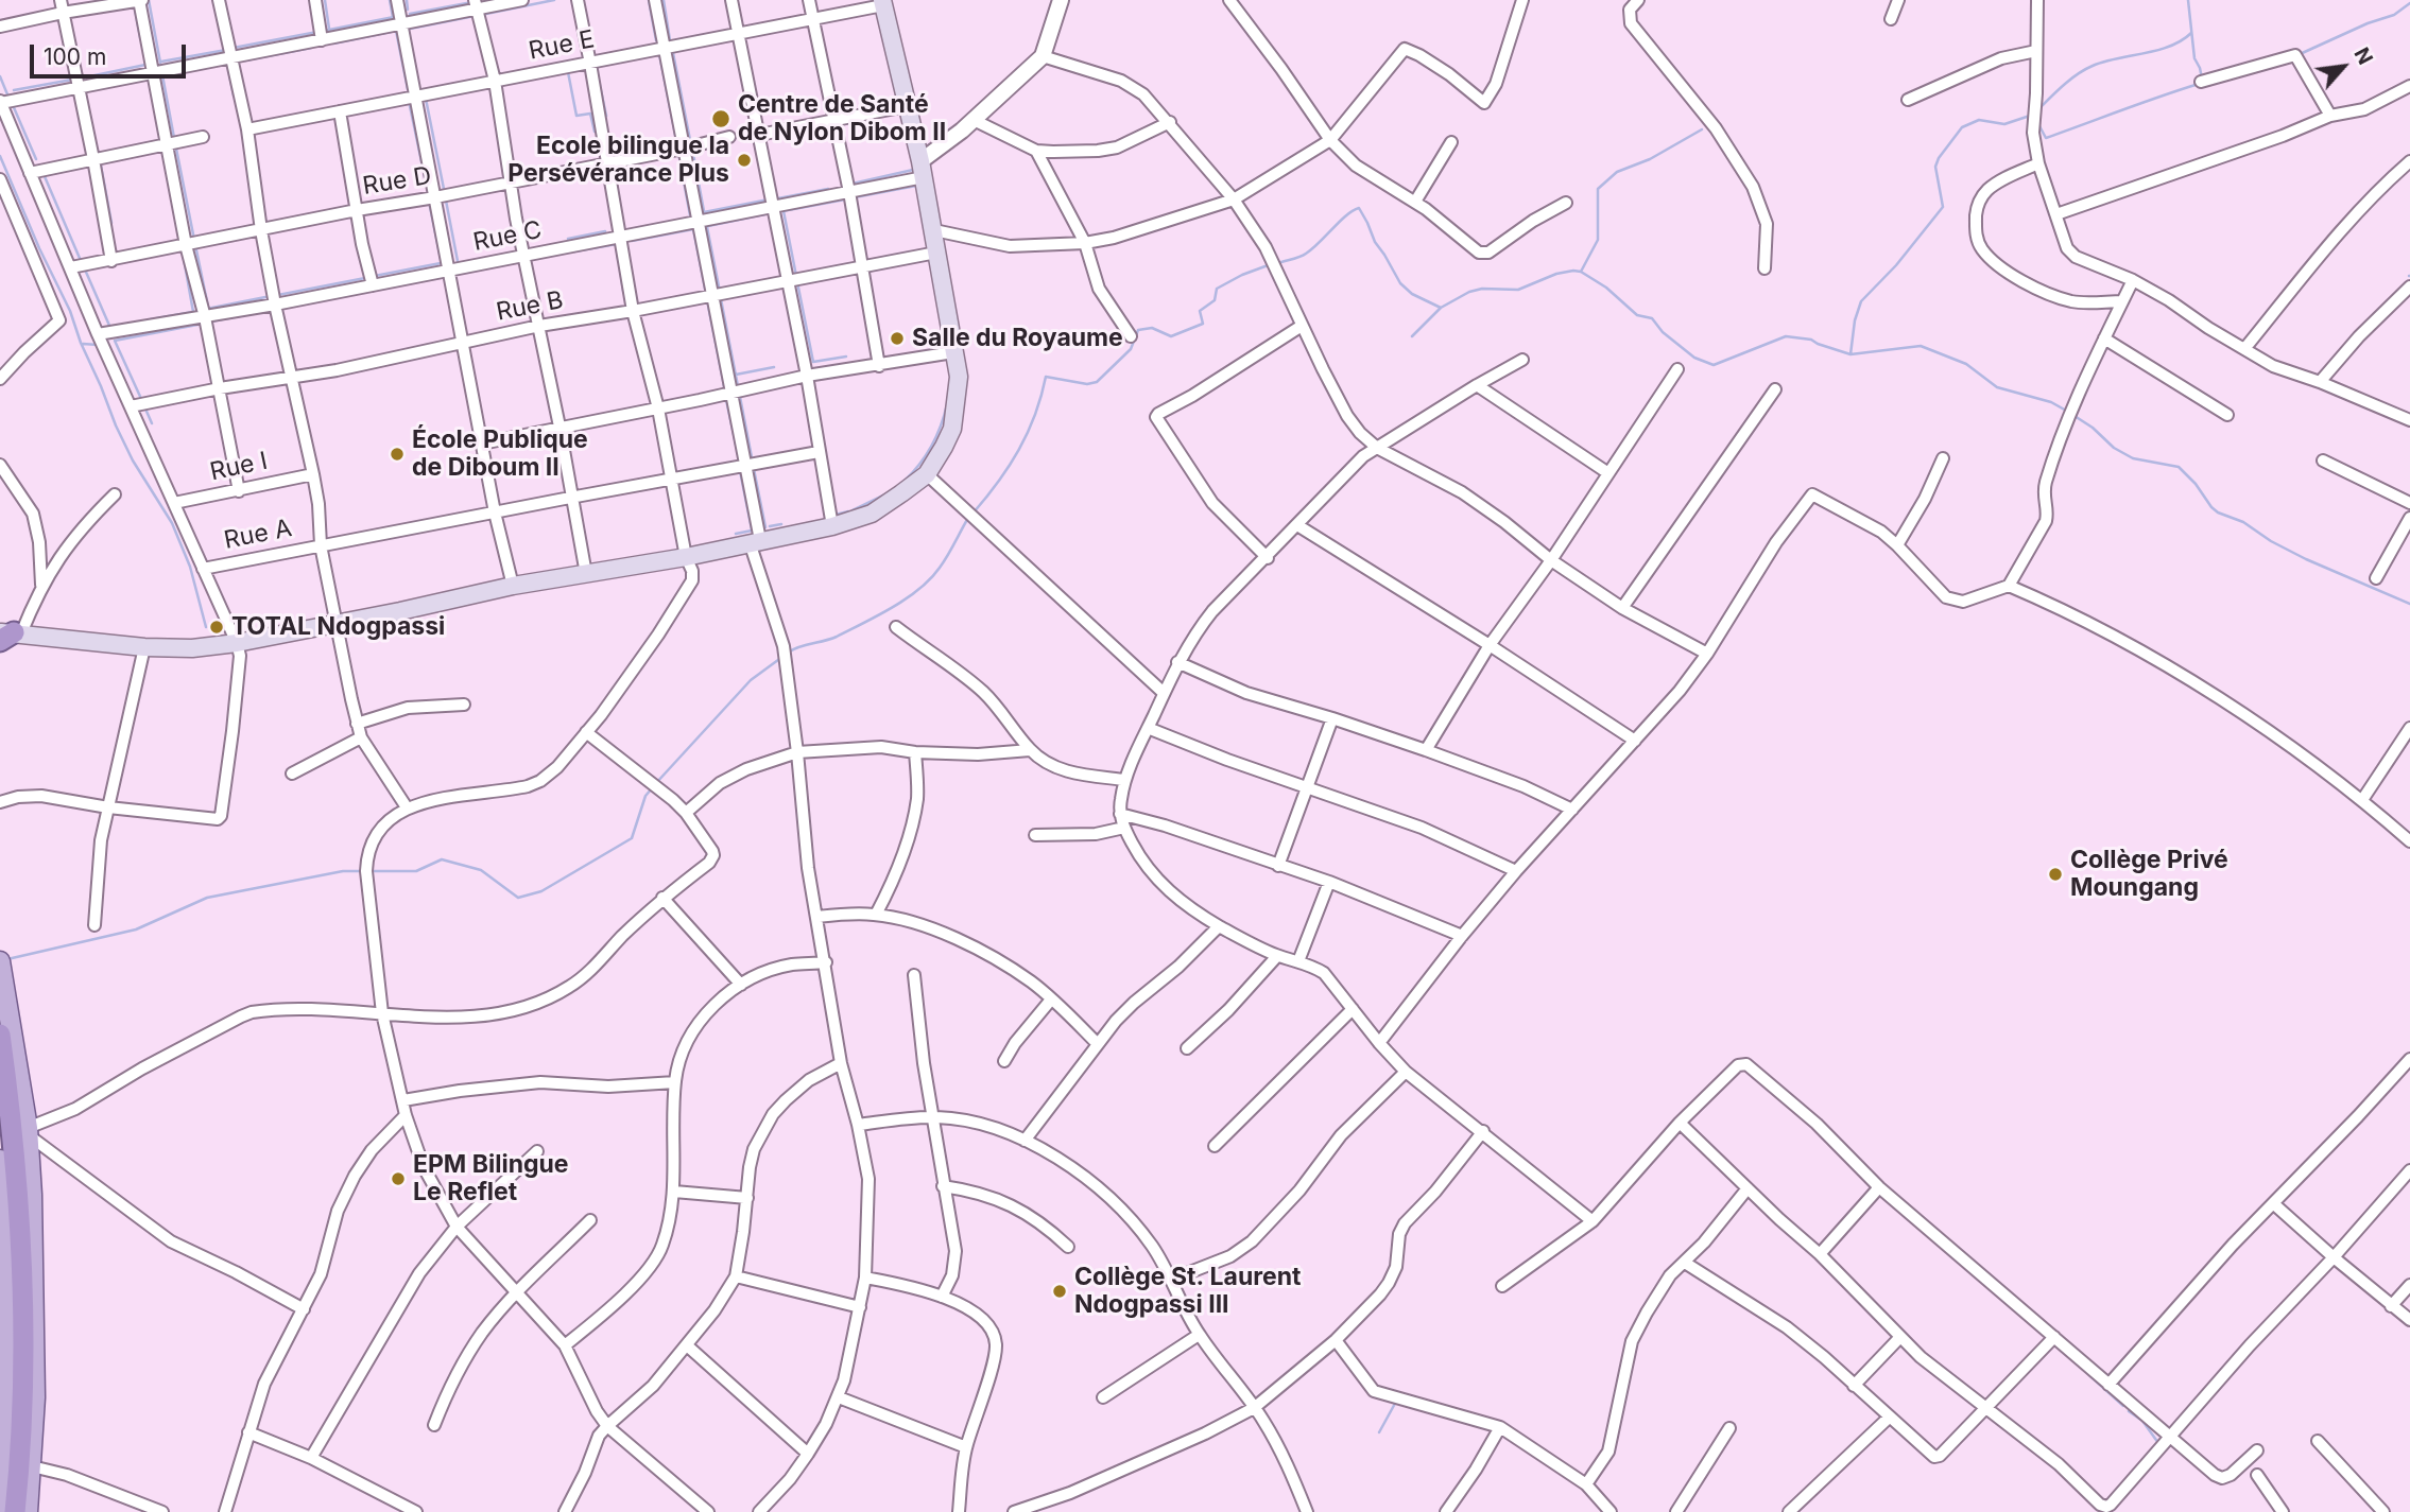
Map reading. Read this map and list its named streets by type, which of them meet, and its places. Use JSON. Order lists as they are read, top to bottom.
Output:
{
  "streets": {
    "street": [
      "Rue E",
      "Rue D",
      "Rue C",
      "Rue B",
      "Rue I",
      "Rue A"
    ]
  },
  "places": [
    "Centre de Santé de Nylon Dibom II",
    "Ecole bilingue la Persévérance Plus",
    "Salle du Royaume",
    "École Publique de Diboum II",
    "TOTAL Ndogpassi",
    "Collège Privé Moungang",
    "EPM Bilingue Le Reflet",
    "Collège St. Laurent Ndogpassi III"
  ],
  "scale_bar": "100 m",
  "north": "top right"
}
